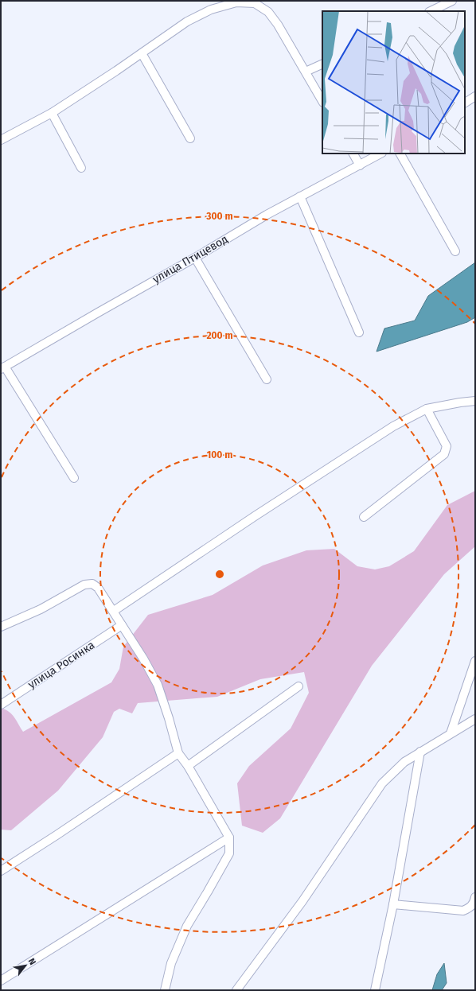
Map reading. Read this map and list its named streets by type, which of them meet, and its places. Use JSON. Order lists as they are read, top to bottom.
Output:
{
  "streets": {
    "street": ["улица Птицевод", "улица Росинка"]
  },
  "north": "top right",
  "rings": ["300 m", "200 m", "100 m"]
}
